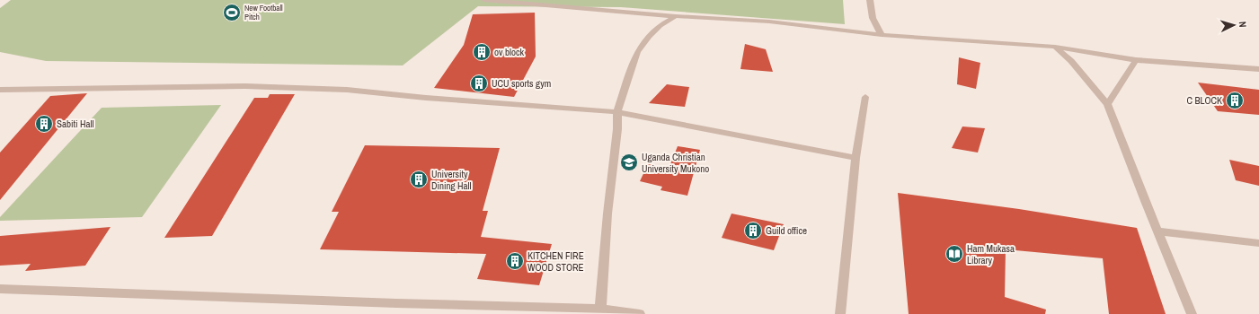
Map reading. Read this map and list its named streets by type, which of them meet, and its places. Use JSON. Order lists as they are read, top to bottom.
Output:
{
  "places": {
    "sports": ["New Football Pitch"],
    "building": [
      "ov block",
      "UCU sports gym",
      "C BLOCK",
      "Sabiti Hall",
      "University Dining Hall",
      "Guild office",
      "KITCHEN FIRE WOOD STORE"
    ],
    "school or university": ["Uganda Christian University Mukono"],
    "library": ["Ham Mukasa Library"]
  },
  "north": "right"
}
